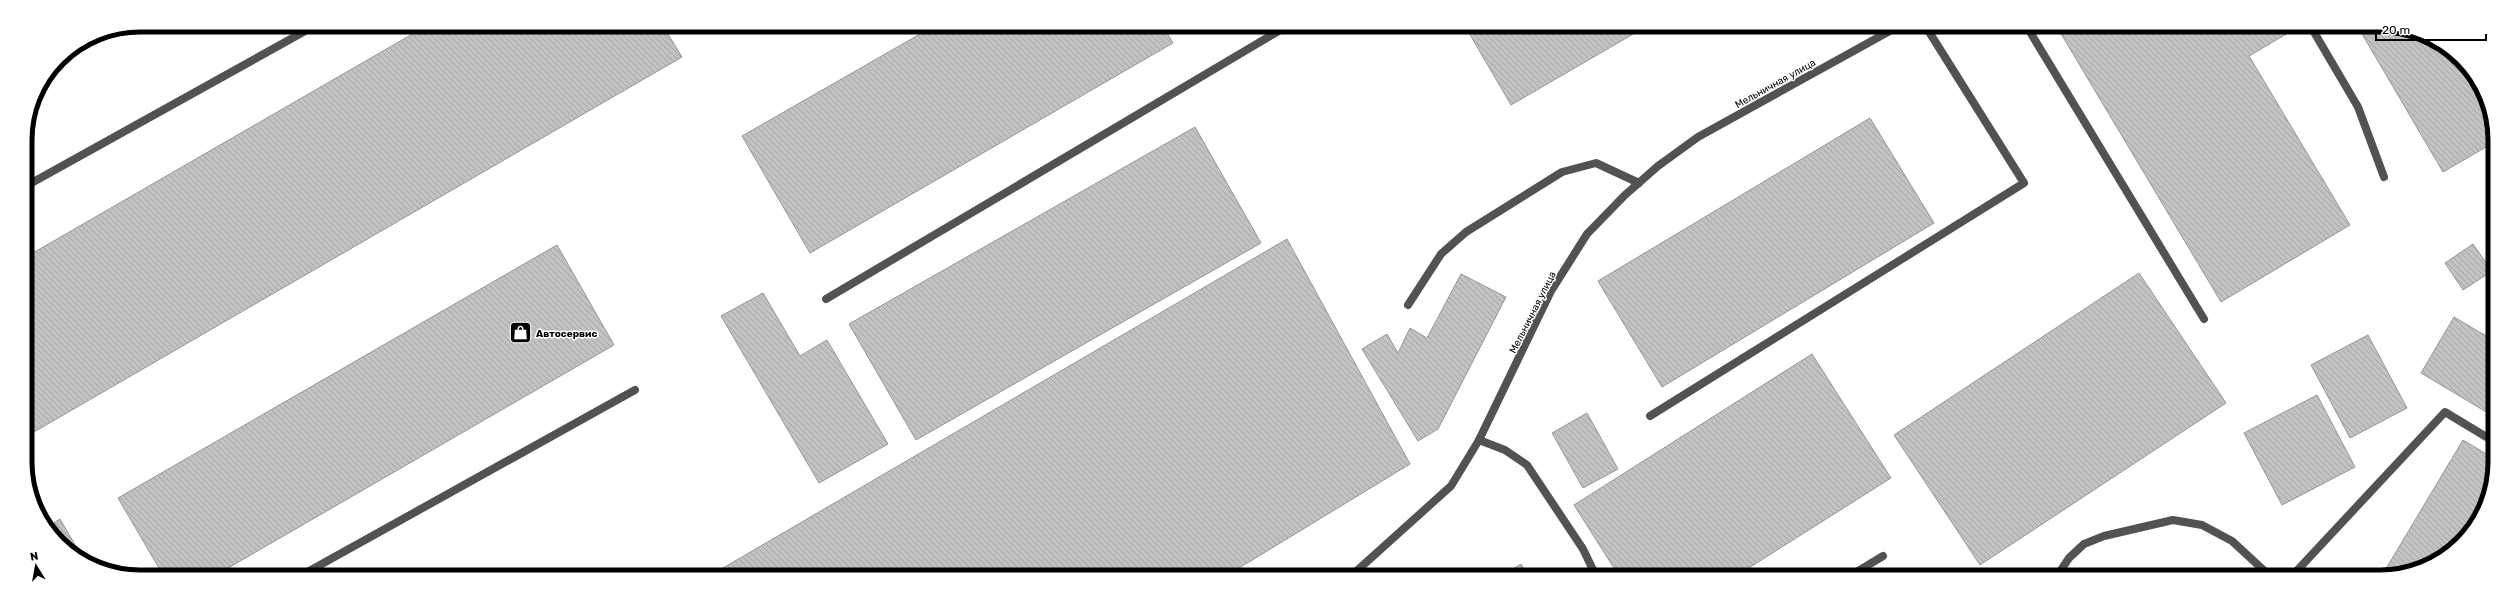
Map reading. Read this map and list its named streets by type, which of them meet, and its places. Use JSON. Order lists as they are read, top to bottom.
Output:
{
  "streets": {
    "street": ["Мельничная улица"]
  },
  "places": {
    "shop": ["Автосервис"]
  },
  "scale_bar": "20 m",
  "north": "top"
}
